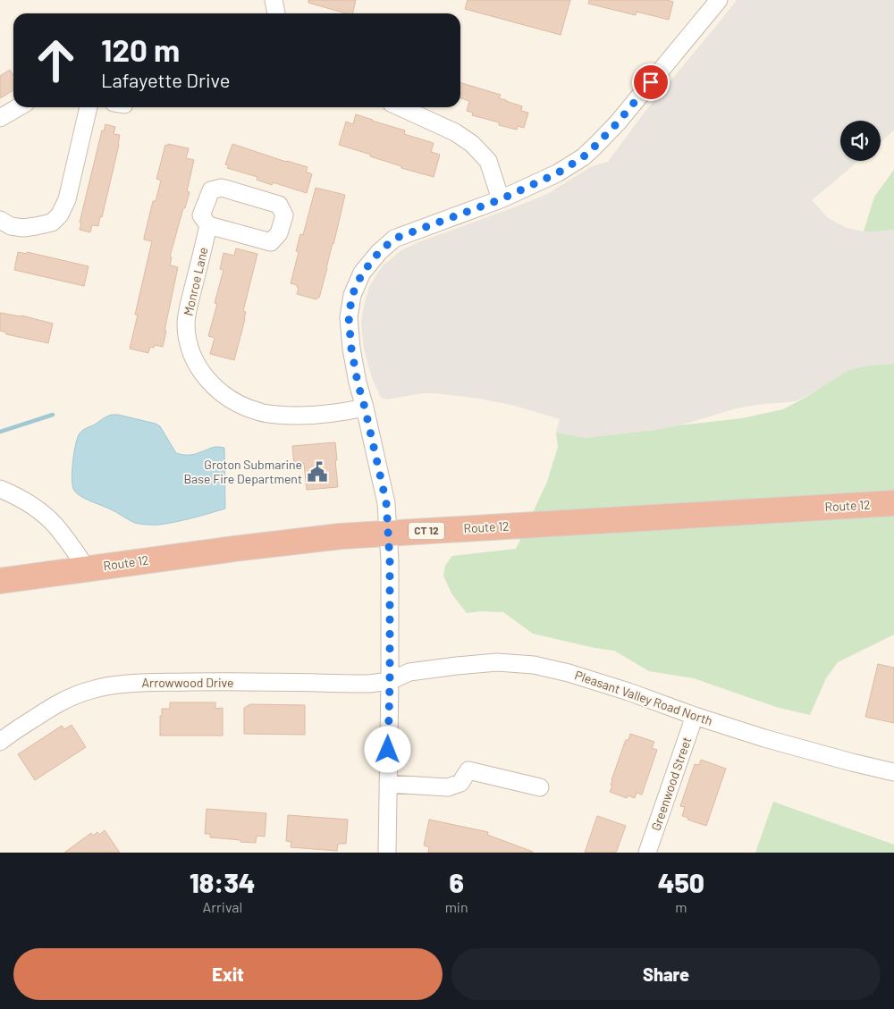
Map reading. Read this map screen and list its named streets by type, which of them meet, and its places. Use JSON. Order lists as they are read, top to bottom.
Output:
{
  "streets": {
    "highway": ["Route 12", "CT 12"],
    "street": [
      "Monroe Lane",
      "Arrowwood Drive",
      "Pleasant Valley Road North",
      "Greenwood Street"
    ]
  },
  "crossings": [
    ["Arrowwood Drive", "Pleasant Valley Road North"],
    ["Pleasant Valley Road North", "Greenwood Street"]
  ],
  "places": {
    "public building": ["Groton Submarine Base Fire Department"]
  },
  "page": {
    "turn": ["120 m", "Lafayette Drive"],
    "eta": [
      "18:34",
      "Arrival",
      "6",
      "min",
      "450",
      "m"
    ],
    "buttons": ["Exit", "Share"]
  }
}
